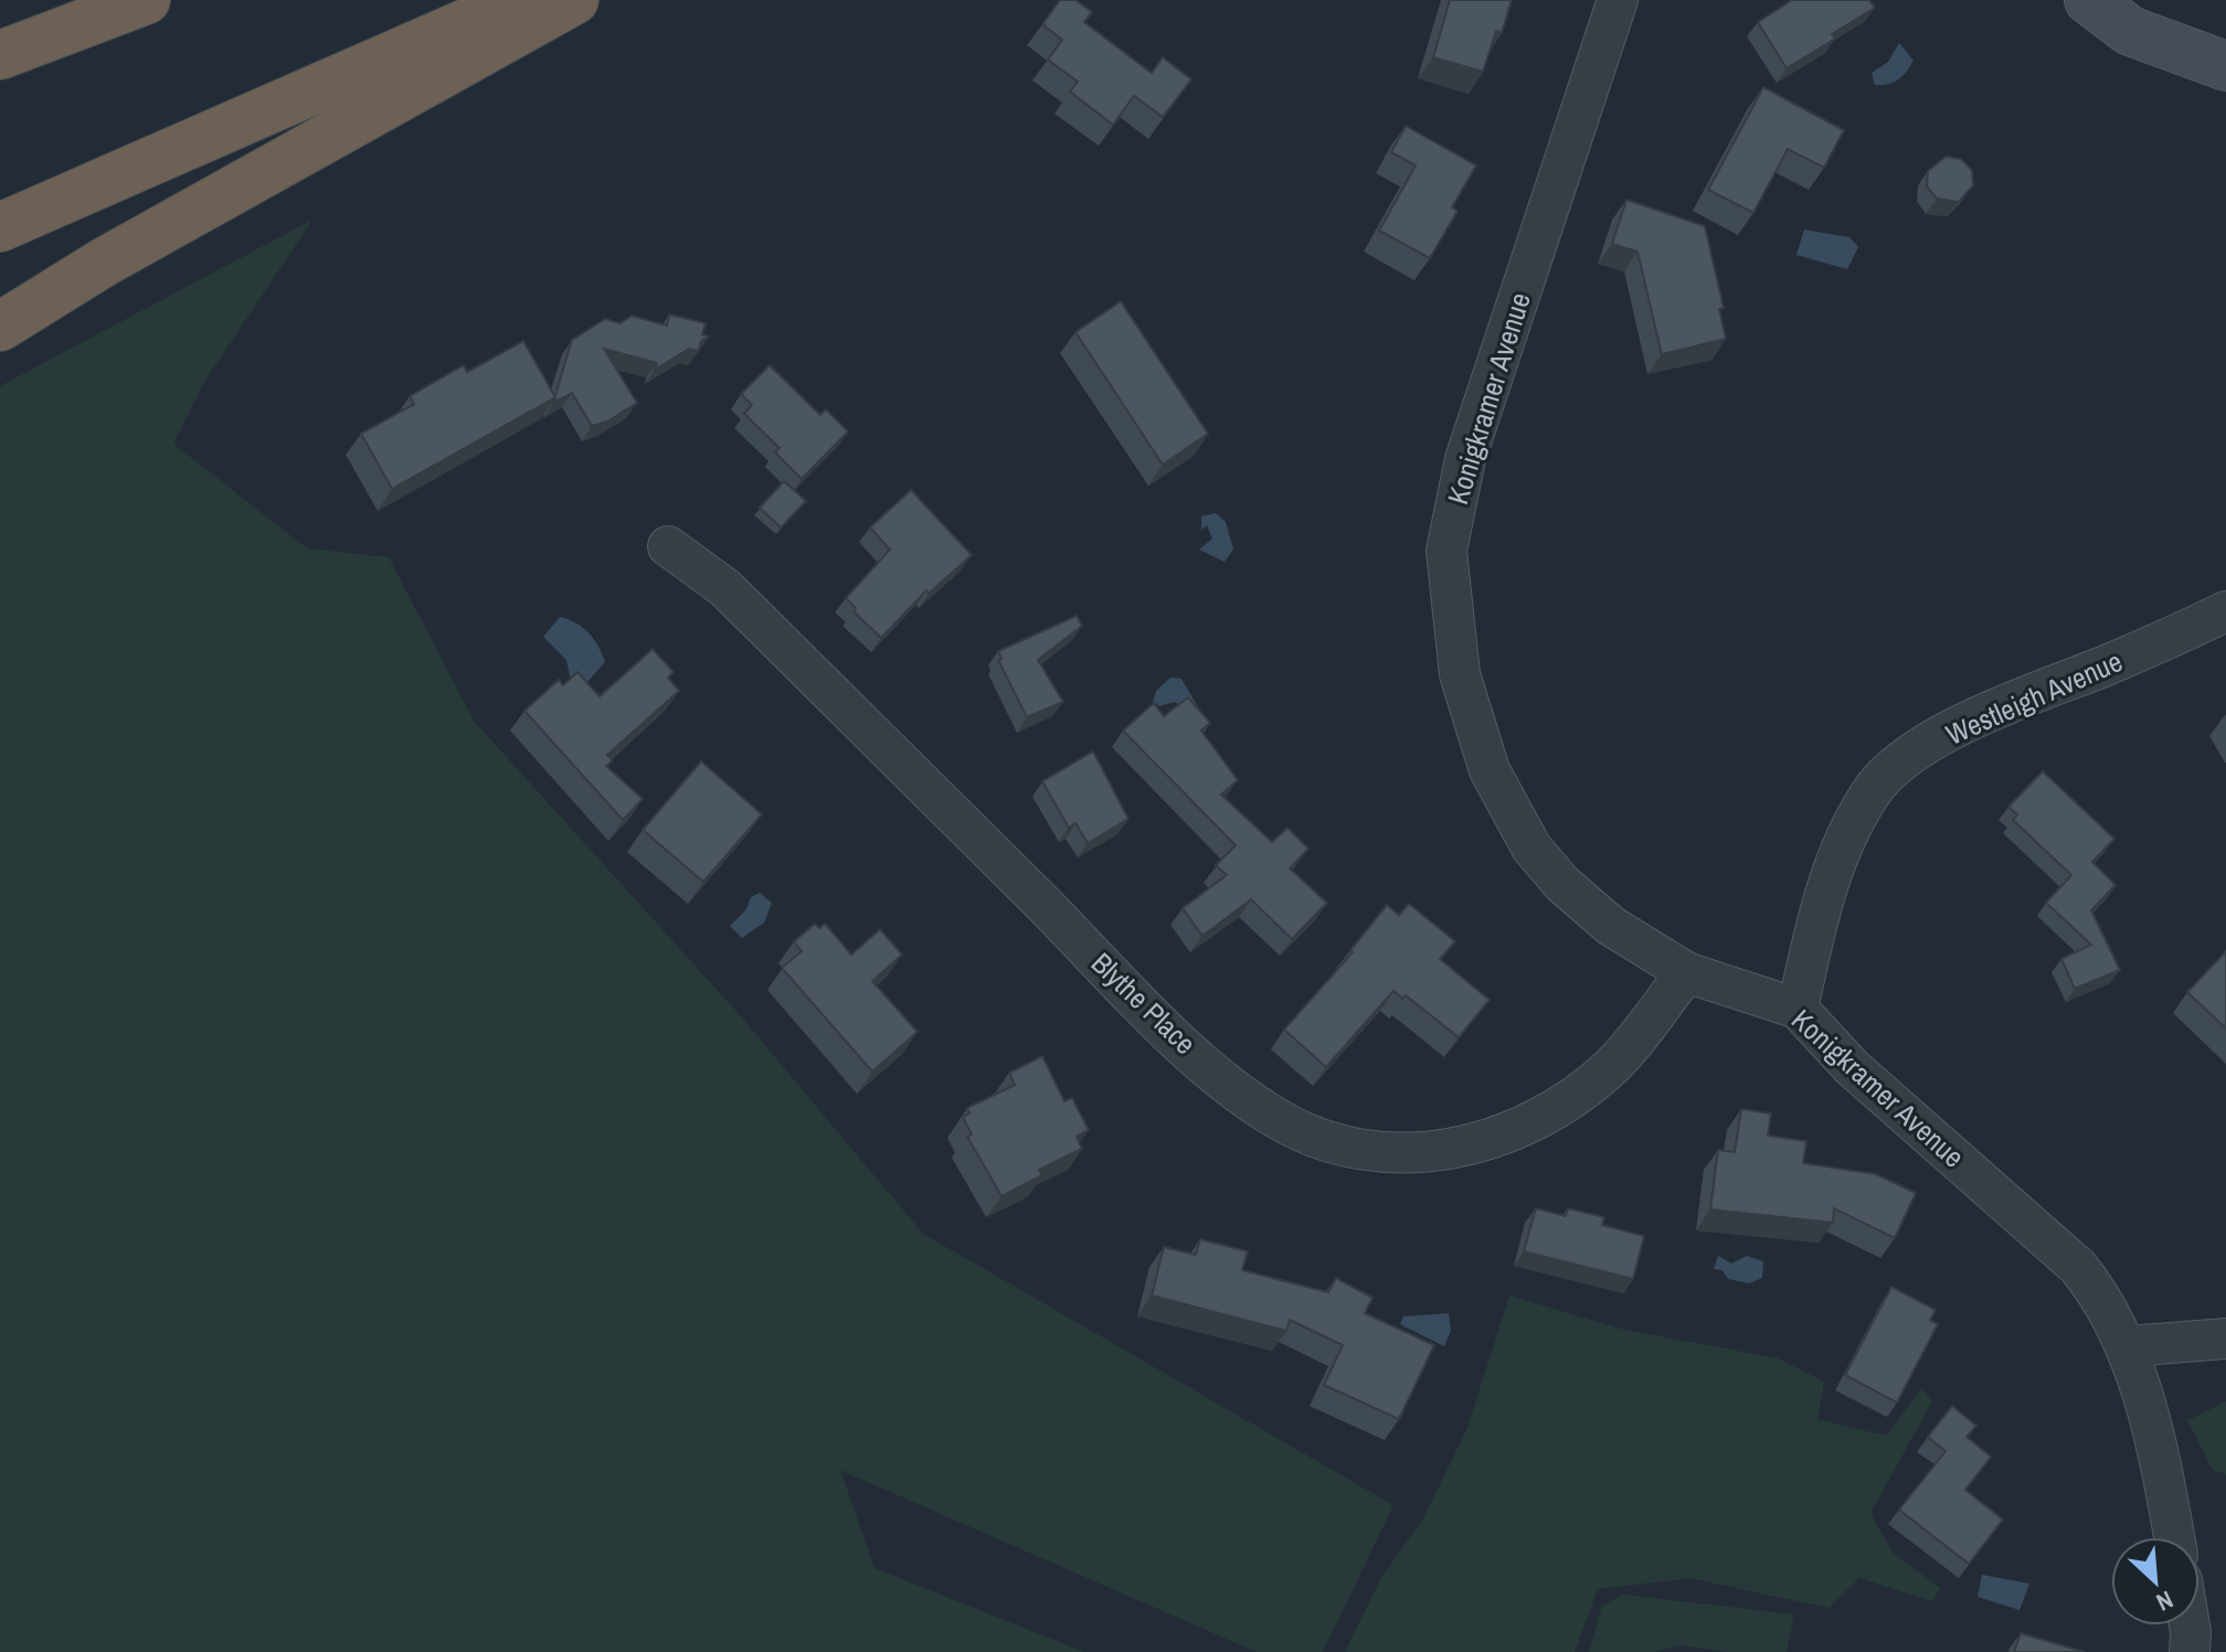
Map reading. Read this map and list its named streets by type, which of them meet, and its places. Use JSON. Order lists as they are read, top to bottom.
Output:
{
  "streets": {
    "street": ["Konigkramer Avenue", "Westleigh Avenue", "Blythe Place"]
  },
  "crossings": [
    ["Konigkramer Avenue", "Westleigh Avenue"],
    ["Konigkramer Avenue", "Blythe Place"]
  ],
  "north": "bottom right"
}
